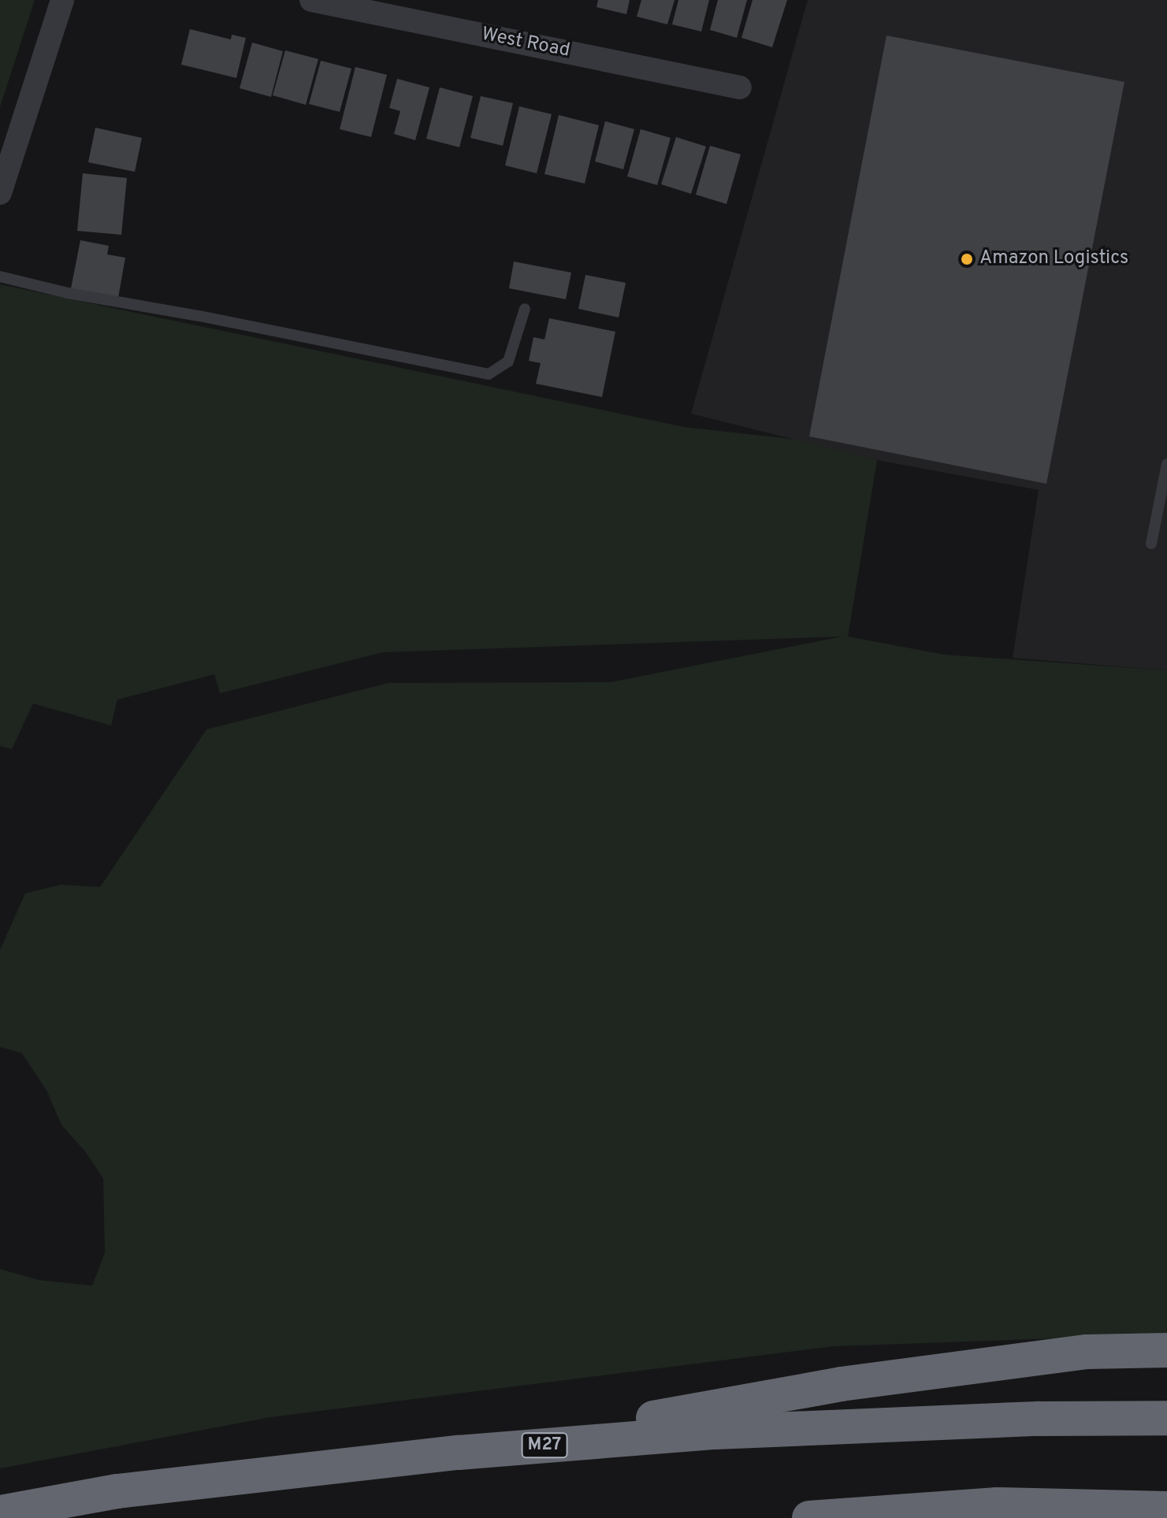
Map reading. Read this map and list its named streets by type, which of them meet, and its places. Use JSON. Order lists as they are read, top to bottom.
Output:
{
  "streets": {
    "highway": ["M27"],
    "street": ["West Road"]
  },
  "places": ["Amazon Logistics"]
}
